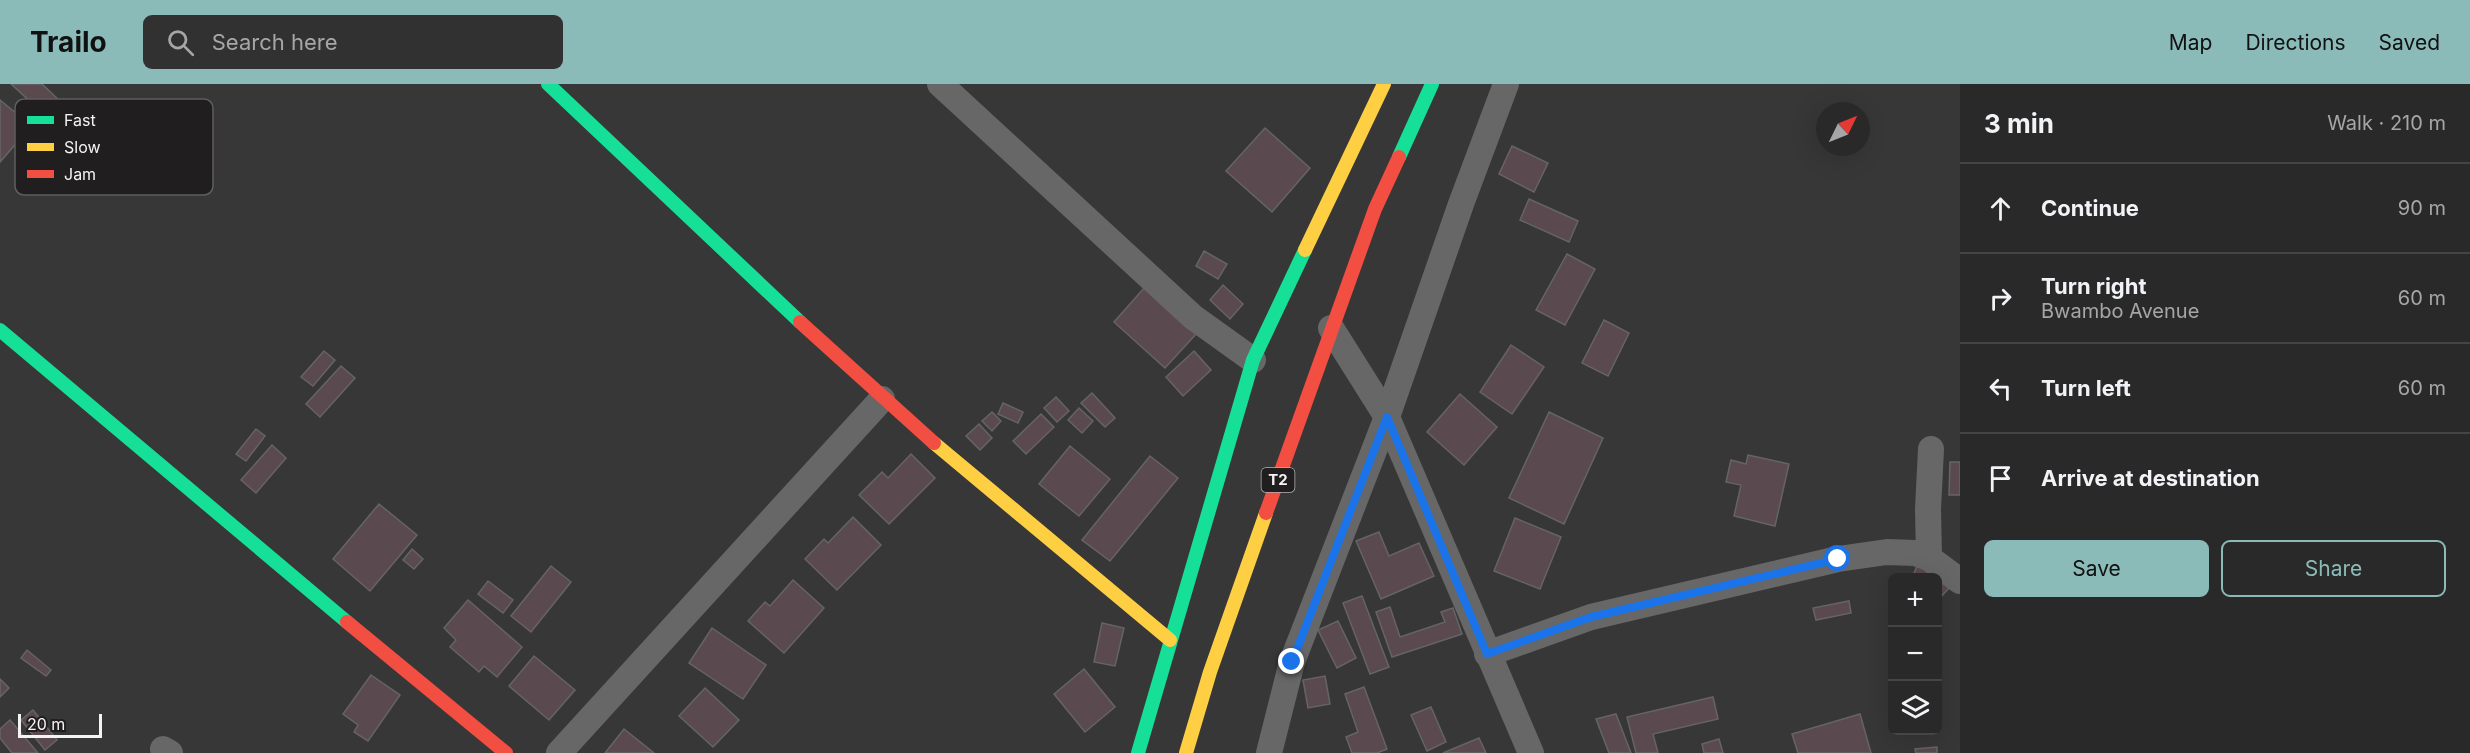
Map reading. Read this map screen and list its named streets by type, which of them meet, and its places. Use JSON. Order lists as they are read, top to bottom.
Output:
{
  "streets": {
    "main road": ["T2"]
  },
  "legend": ["Fast", "Slow", "Jam"],
  "scale_bar": "20 m",
  "north": "top right",
  "page": {
    "header": "Trailo",
    "search": "Search here",
    "nav": ["Map", "Directions", "Saved"],
    "heading": ["3 min", "Walk · 210 m"],
    "list": [
      ["Continue", "90 m"],
      ["Turn right", "Bwambo Avenue", "60 m"],
      ["Turn left", "60 m"],
      "Arrive at destination"
    ],
    "buttons": ["Save", "Share"],
    "map_buttons": ["+", "−"],
    "scale": "20 m"
  }
}
